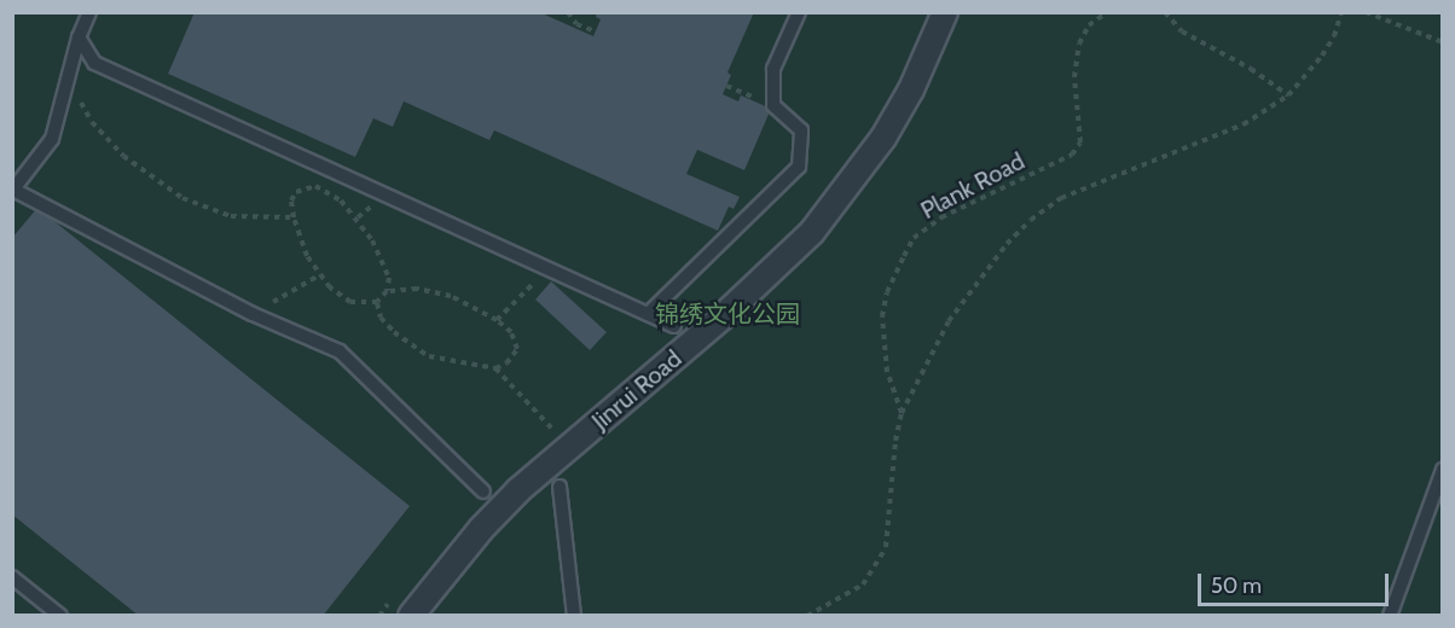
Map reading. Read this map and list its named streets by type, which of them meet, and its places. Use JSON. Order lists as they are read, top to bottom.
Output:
{
  "streets": {
    "street": ["Jinrui Road"],
    "path": ["Plank Road"]
  },
  "parks": ["锦绣文化公园"],
  "scale_bar": "50 m"
}
